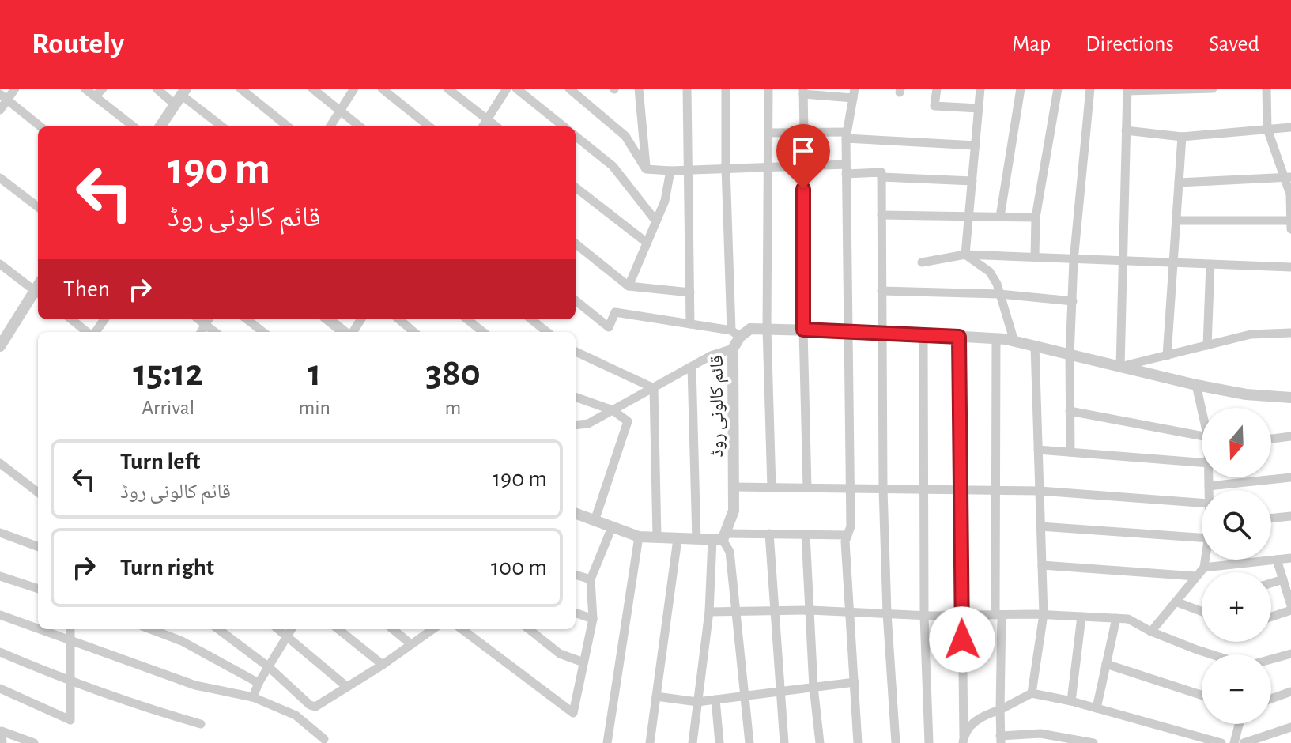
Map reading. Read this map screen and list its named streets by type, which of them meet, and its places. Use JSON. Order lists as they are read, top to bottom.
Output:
{
  "streets": {
    "street": ["قائم کالونی روڈ"]
  },
  "north": "bottom",
  "page": {
    "header": "Routely",
    "nav": ["Map", "Directions", "Saved"],
    "turn": ["190 m", "قائم کالونی روڈ"],
    "then": "Then",
    "eta": [
      "15:12",
      "Arrival",
      "1",
      "min",
      "380",
      "m"
    ],
    "map_buttons": ["+", "−"],
    "list": [
      {
        "name": "Turn left",
        "note": "قائم کالونی روڈ",
        "value": "190 m"
      },
      {
        "name": "Turn right",
        "value": "100 m"
      }
    ]
  }
}
